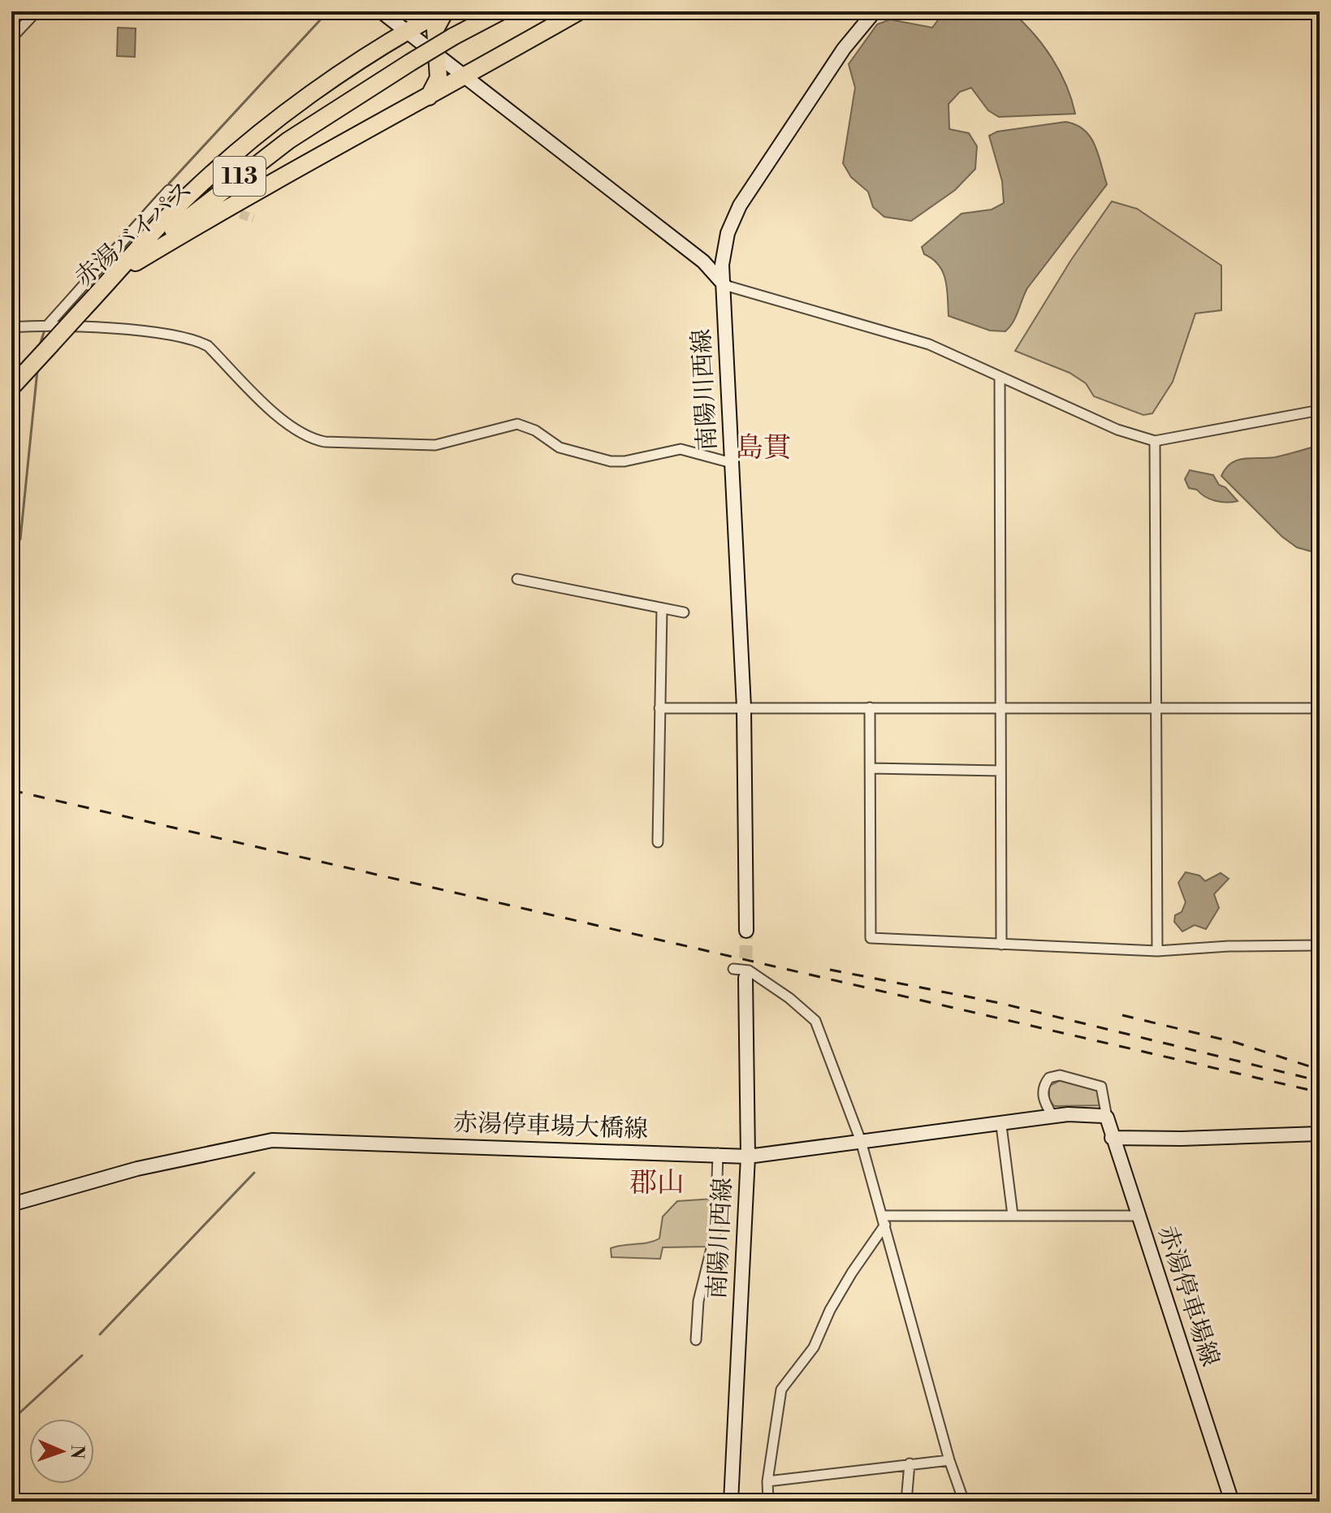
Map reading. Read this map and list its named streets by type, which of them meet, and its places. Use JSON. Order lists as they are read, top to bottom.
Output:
{
  "streets": {
    "highway": ["113", "赤湯バイパス"],
    "main road": ["南陽川西線", "赤湯停車場大橋線", "赤湯停車場線"]
  },
  "crossings": [
    ["南陽川西線", "赤湯停車場大橋線"],
    ["赤湯停車場大橋線", "赤湯停車場線"]
  ],
  "districts": ["島貫", "郡山"],
  "north": "right"
}
